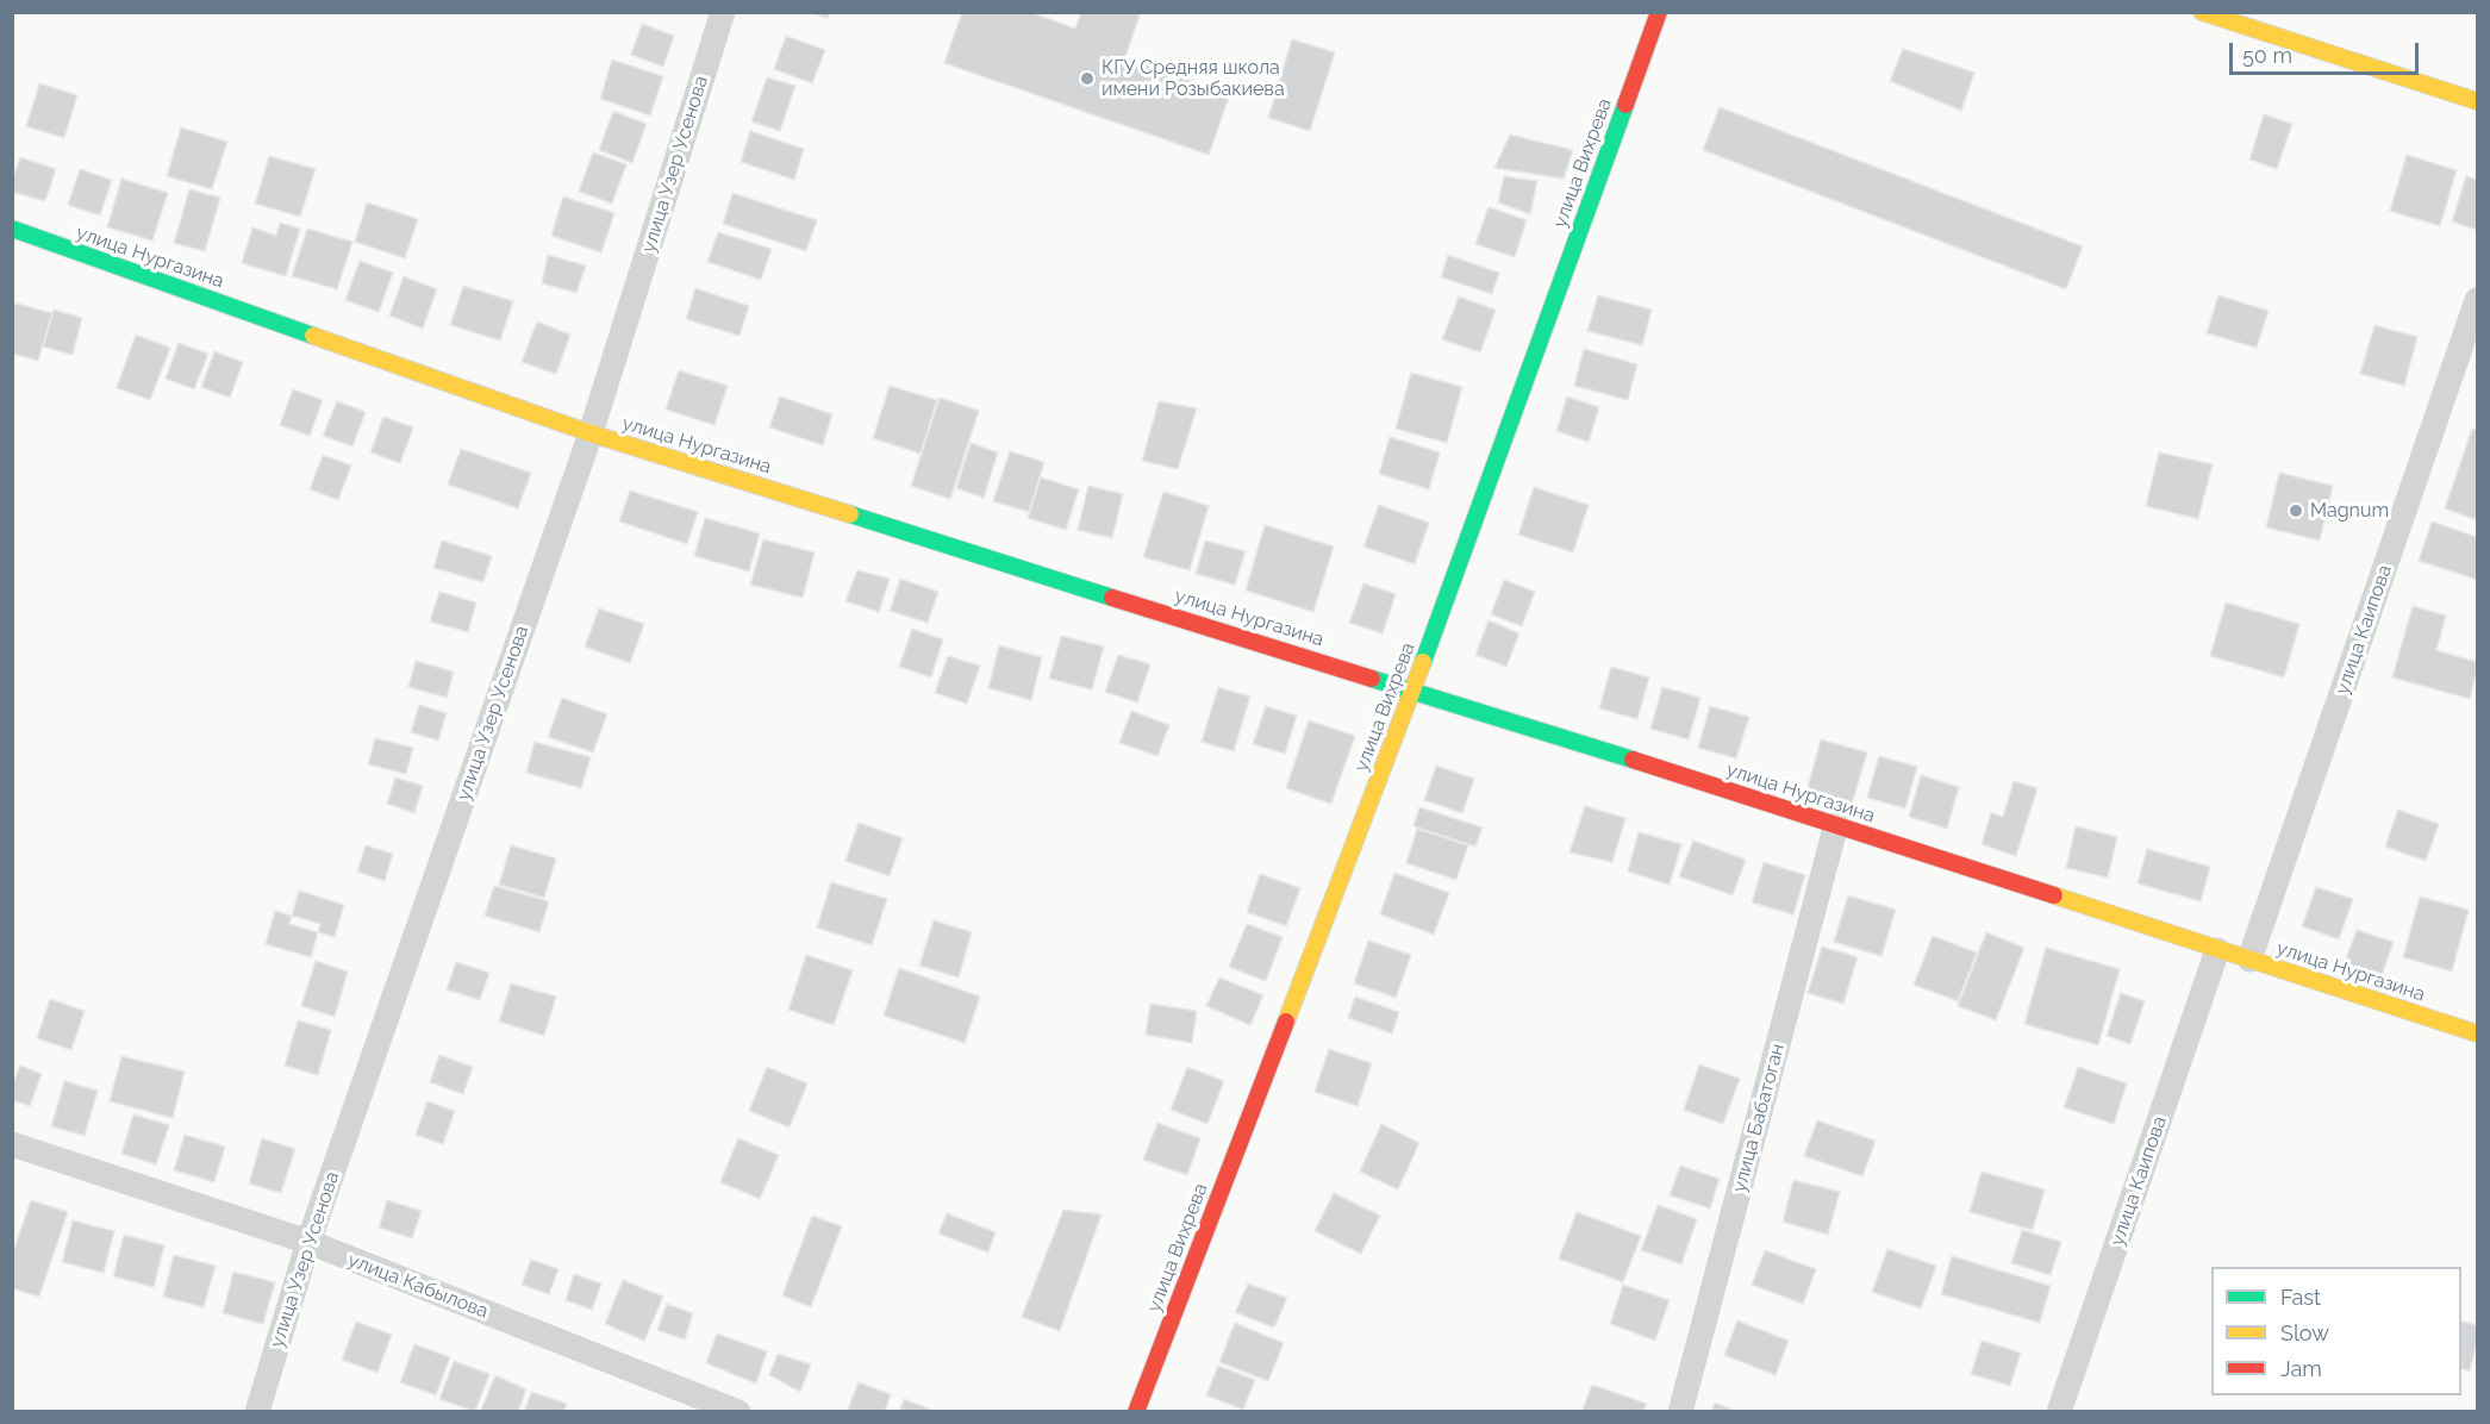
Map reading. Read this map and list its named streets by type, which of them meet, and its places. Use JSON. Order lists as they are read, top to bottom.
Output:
{
  "streets": {
    "street": [
      "улица Вихрева",
      "улица Узер Усенова",
      "улица Нургазина",
      "улица Каипова",
      "улица Бабатоган",
      "улица Кабылова"
    ]
  },
  "crossings": [
    ["улица Вихрева", "улица Нургазина"],
    ["улица Узер Усенова", "улица Нургазина"],
    ["улица Узер Усенова", "улица Кабылова"],
    ["улица Нургазина", "улица Каипова"],
    ["улица Нургазина", "улица Бабатоган"]
  ],
  "places": ["КГУ Средняя школа имени Розыбакиева", "Magnum"],
  "legend": ["Fast", "Slow", "Jam"],
  "scale_bar": "50 m"
}
